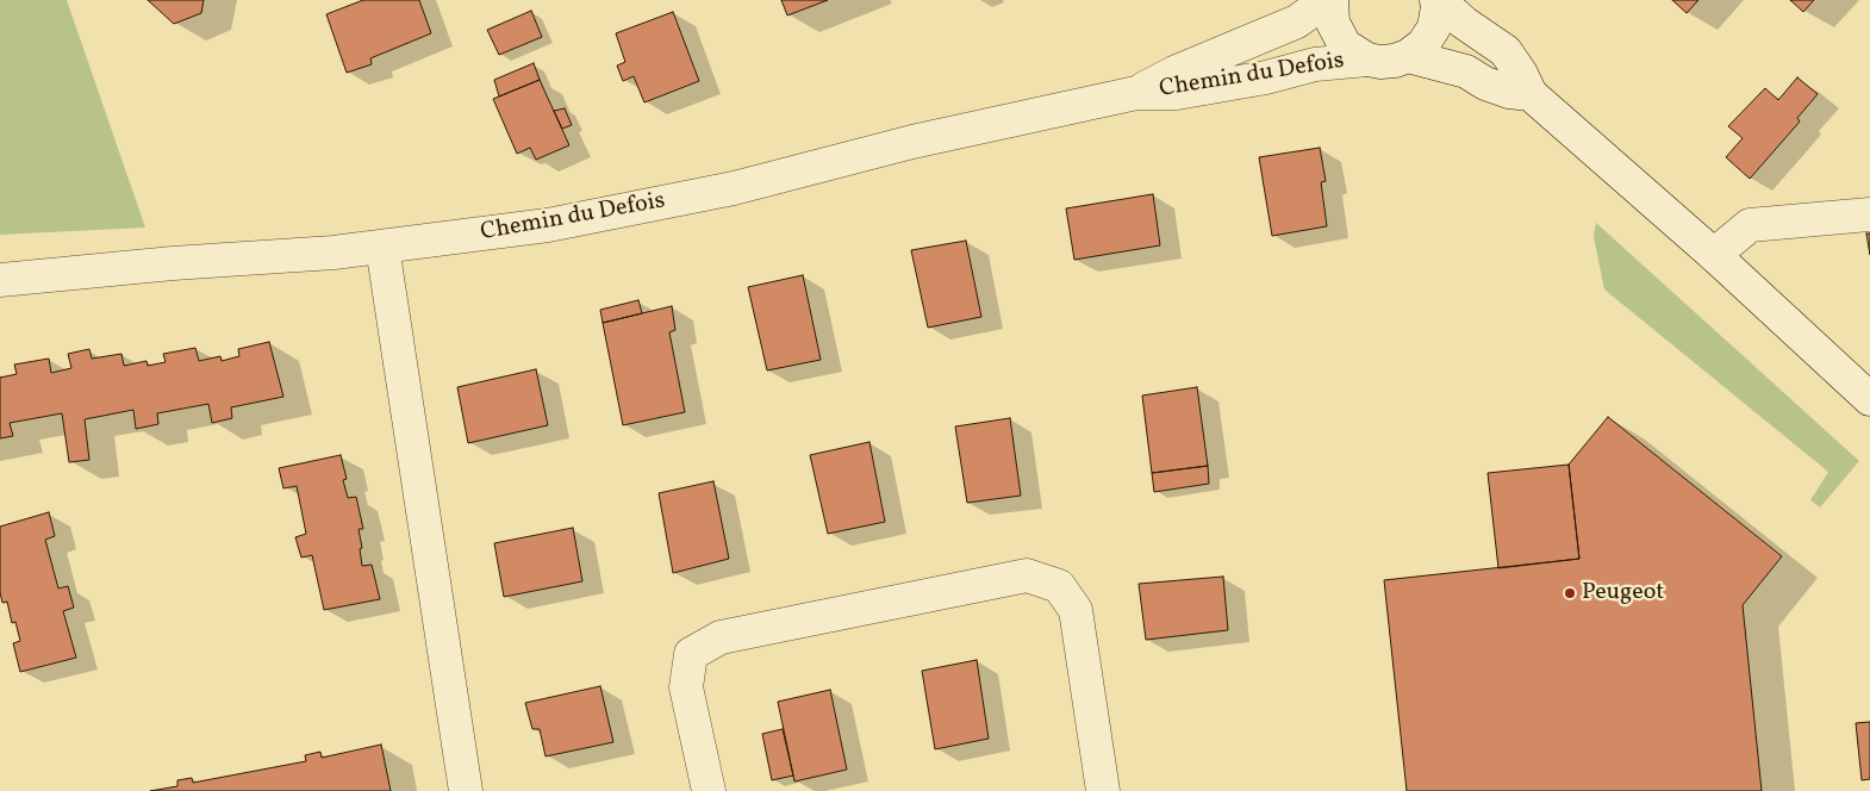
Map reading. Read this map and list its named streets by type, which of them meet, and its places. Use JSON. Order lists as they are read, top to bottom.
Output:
{
  "streets": {
    "street": ["Chemin du Defois"]
  },
  "places": ["Peugeot"]
}
